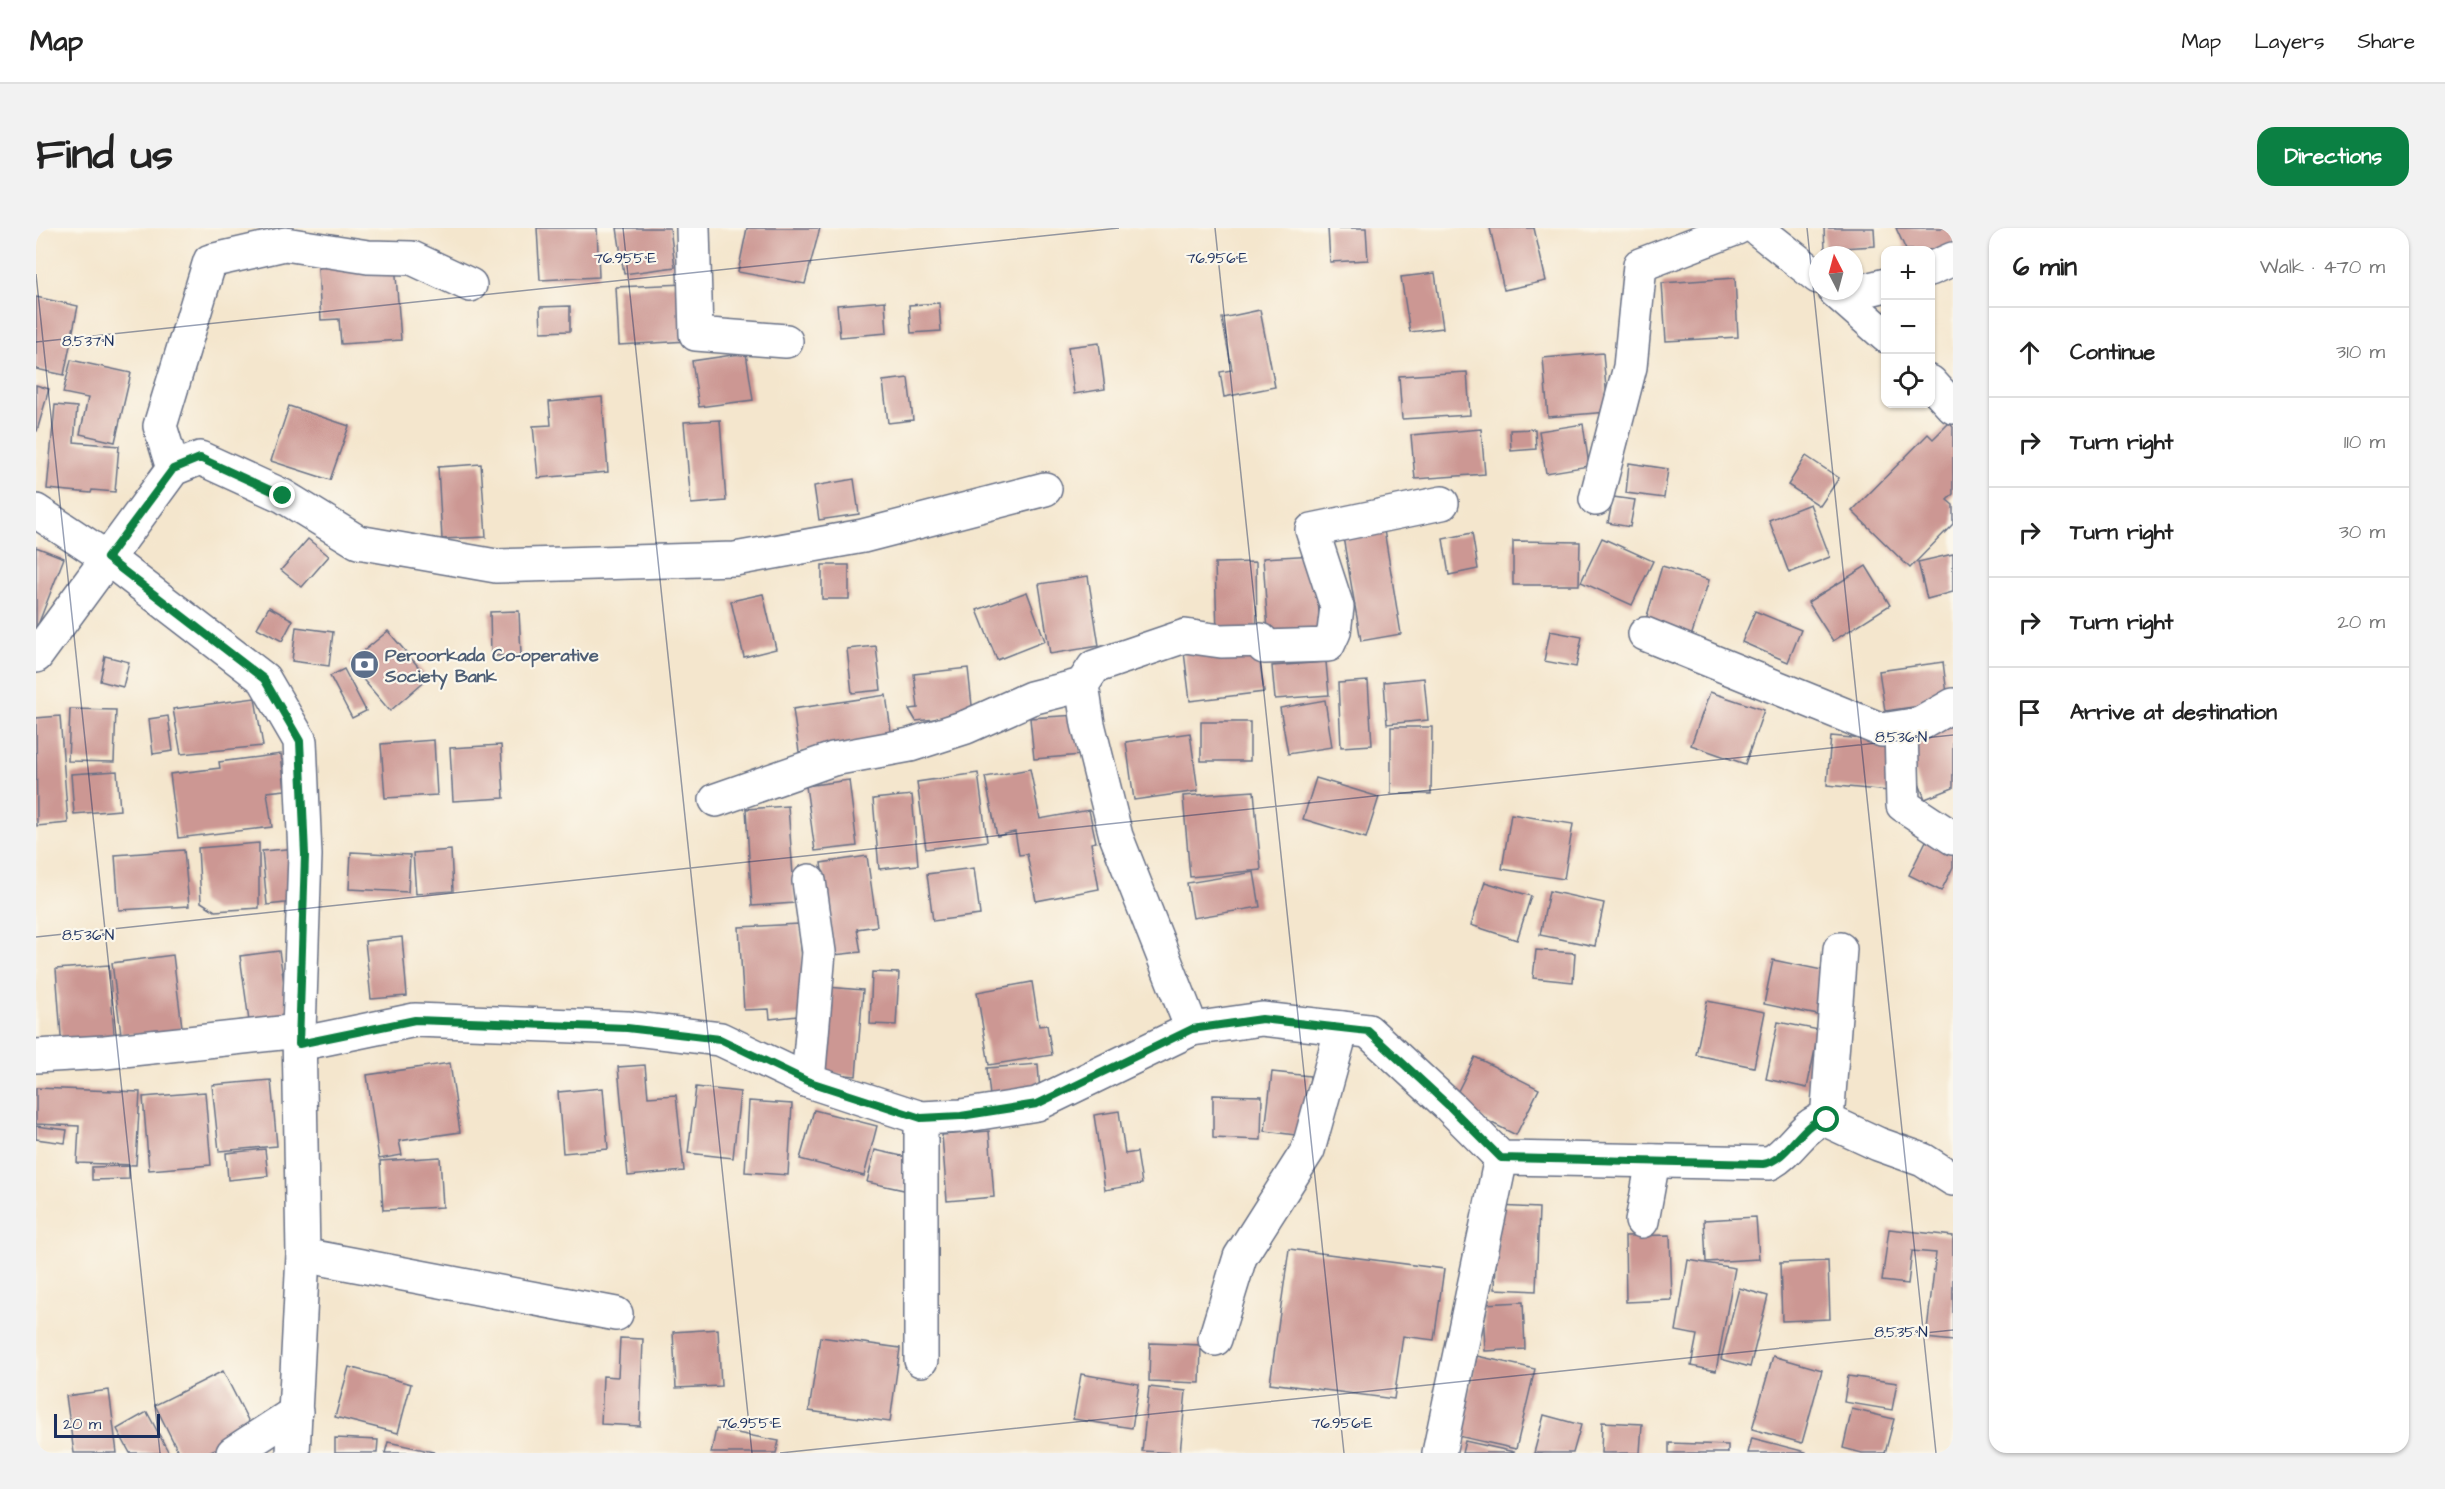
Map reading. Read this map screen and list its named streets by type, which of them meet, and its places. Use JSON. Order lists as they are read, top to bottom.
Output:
{
  "places": {
    "bank": ["Peroorkada Co-operative Society Bank"]
  },
  "scale_bar": "20 m",
  "north": "top",
  "page": {
    "header": "Map",
    "nav": ["Map", "Layers", "Share"],
    "title": "Find us",
    "buttons": "Directions",
    "heading": ["6 min", "Walk · 470 m"],
    "map_buttons": ["+", "−"],
    "list": [
      ["Continue", "310 m"],
      ["Turn right", "110 m"],
      ["Turn right", "30 m"],
      ["Turn right", "20 m"],
      "Arrive at destination"
    ],
    "scale": "20 m"
  },
  "coordinates": [
    "76.955°E",
    "76.956°E",
    "8.537°N",
    "8.536°N",
    "8.535°N"
  ]
}
